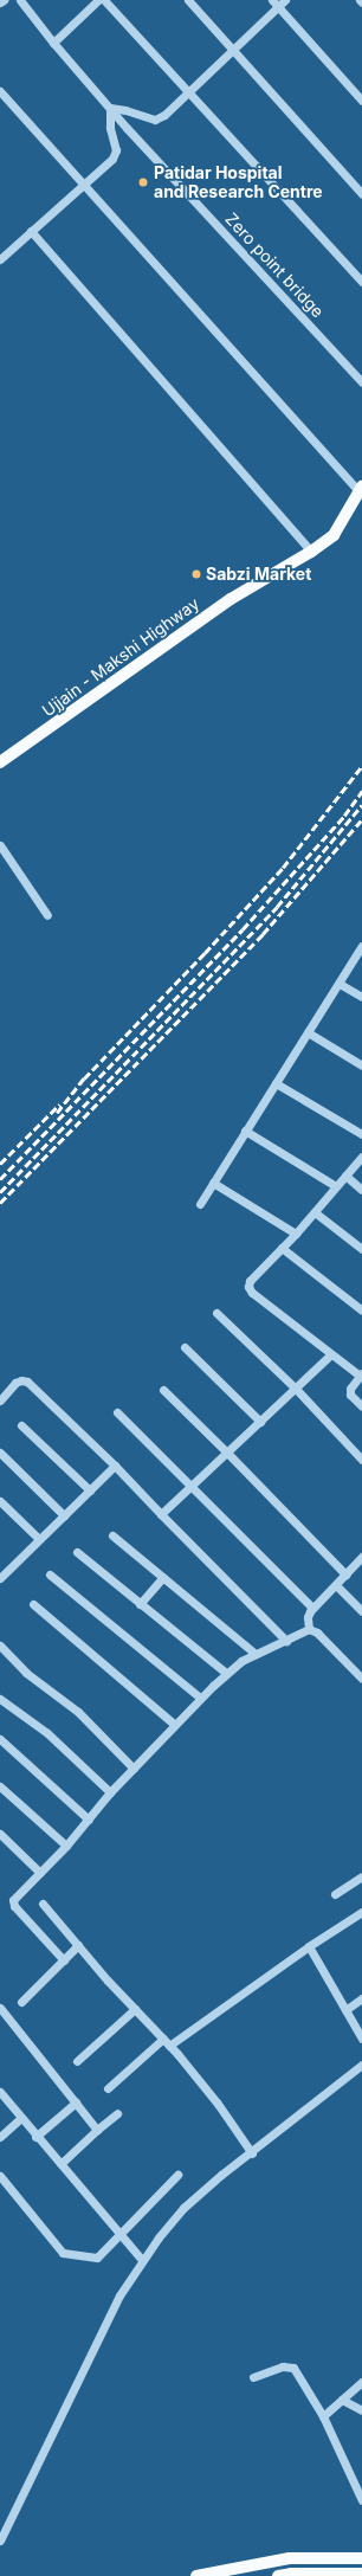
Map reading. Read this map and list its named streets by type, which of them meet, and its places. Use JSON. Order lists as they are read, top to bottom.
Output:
{
  "streets": {
    "main road": ["Ujjain - Makshi Highway"],
    "street": ["Zero point bridge"]
  },
  "places": ["Patidar Hospital and Research Centre", "Sabzi Market"]
}
